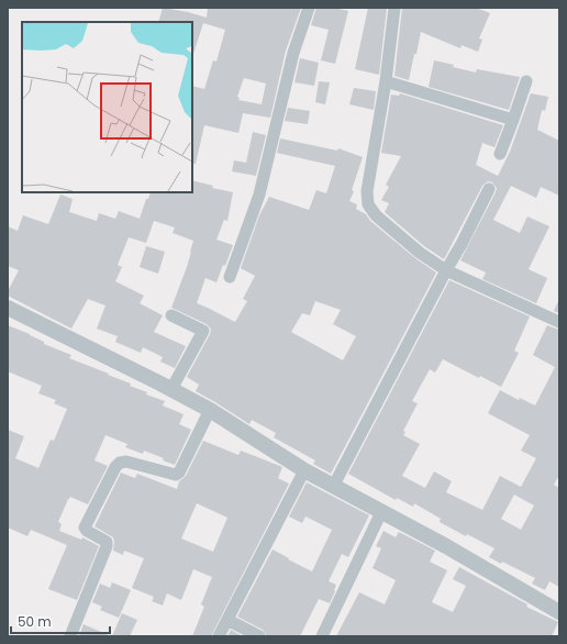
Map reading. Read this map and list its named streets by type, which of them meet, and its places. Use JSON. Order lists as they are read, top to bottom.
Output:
{
  "scale_bar": "50 m"
}
